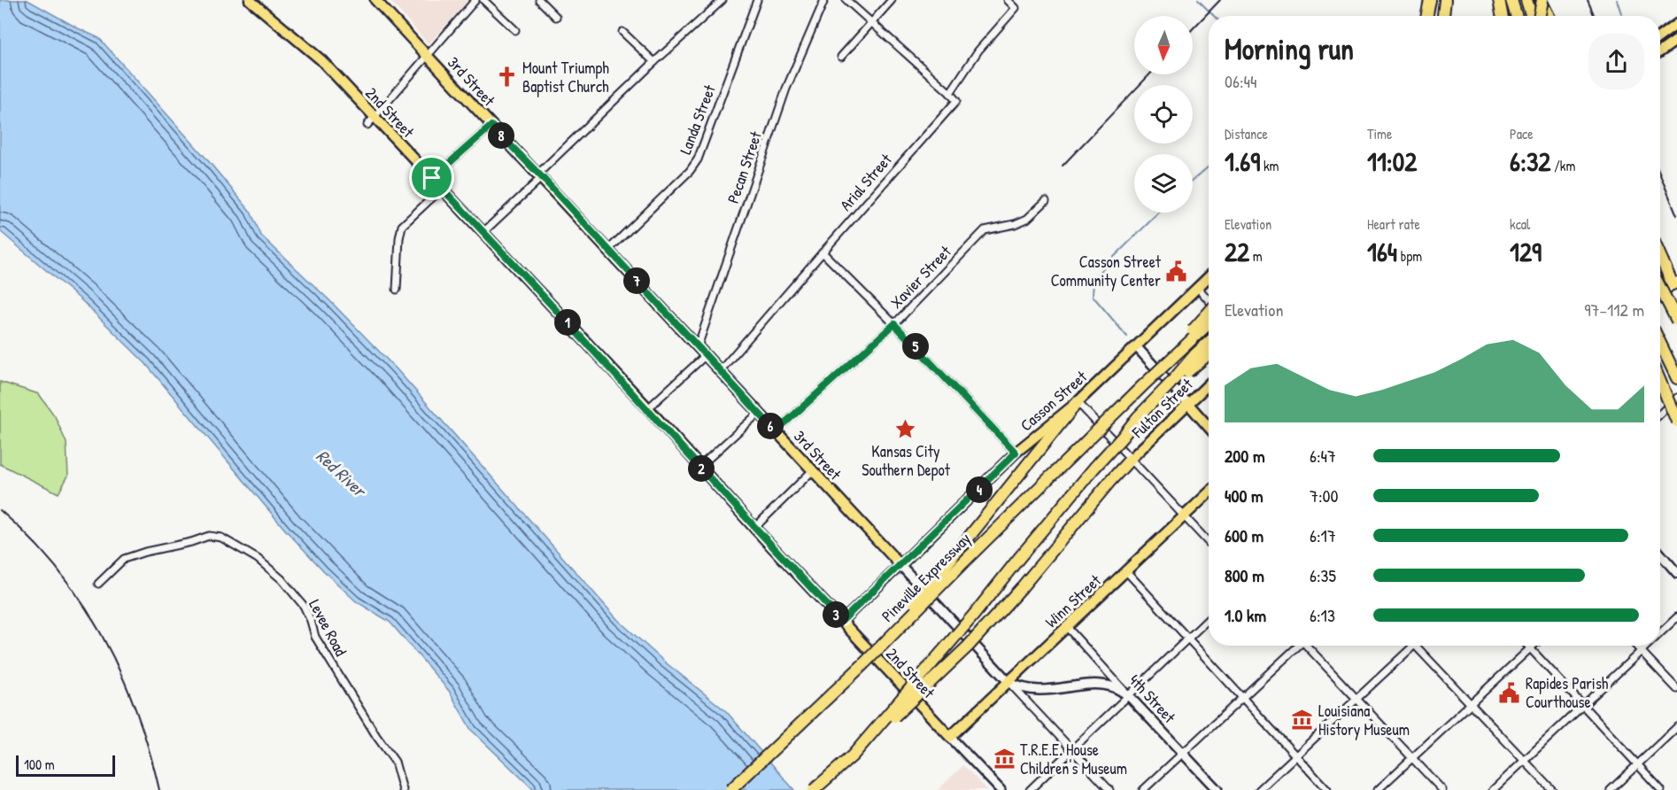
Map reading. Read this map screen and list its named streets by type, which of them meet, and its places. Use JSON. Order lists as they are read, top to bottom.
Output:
{
  "streets": {
    "highway": ["Pineville Expressway"],
    "main road": [
      "3rd Street",
      "2nd Street",
      "Casson Street",
      "Fulton Street",
      "Winn Street",
      "4th Street"
    ],
    "street": [
      "Landa Street",
      "Pecan Street",
      "Arial Street",
      "Xavier Street",
      "Levee Road"
    ]
  },
  "crossings": [
    ["3rd Street", "Landa Street"],
    ["3rd Street", "Pecan Street"],
    ["3rd Street", "Arial Street"],
    ["3rd Street", "Xavier Street"],
    ["3rd Street", "Casson Street"],
    ["3rd Street", "Winn Street"],
    ["2nd Street", "Casson Street"],
    ["2nd Street", "Winn Street"],
    ["Winn Street", "4th Street"]
  ],
  "water": ["Red River"],
  "places": {
    "church": ["Mount Triumph Baptist Church"],
    "public building": ["Casson Street Community Center", "Rapides Parish Courthouse"],
    "place": ["Kansas City Southern Depot"],
    "museum": ["Louisiana History Museum", "T.R.E.E. House Children's Museum"]
  },
  "scale_bar": "100 m",
  "north": "bottom",
  "page": {
    "heading": ["Morning run", "06:44"],
    "stats": [
      ["Distance", "1.69 km"],
      ["Time", "11:02"],
      ["Pace", "6:32 /km"],
      ["Elevation", "22 m"],
      ["Heart rate", "164 bpm"],
      ["kcal", "129"]
    ],
    "pins": [
      "8",
      "7",
      "1",
      "5",
      "6",
      "2",
      "4",
      "3"
    ],
    "chart": ["Elevation", "97–112 m"],
    "list": [
      {
        "name": "200 m",
        "note": "6:47"
      },
      {
        "name": "400 m",
        "note": "7:00"
      },
      {
        "name": "600 m",
        "note": "6:17"
      },
      {
        "name": "800 m",
        "note": "6:35"
      },
      {
        "name": "1.0 km",
        "note": "6:13"
      }
    ],
    "scale": "100 m"
  }
}
